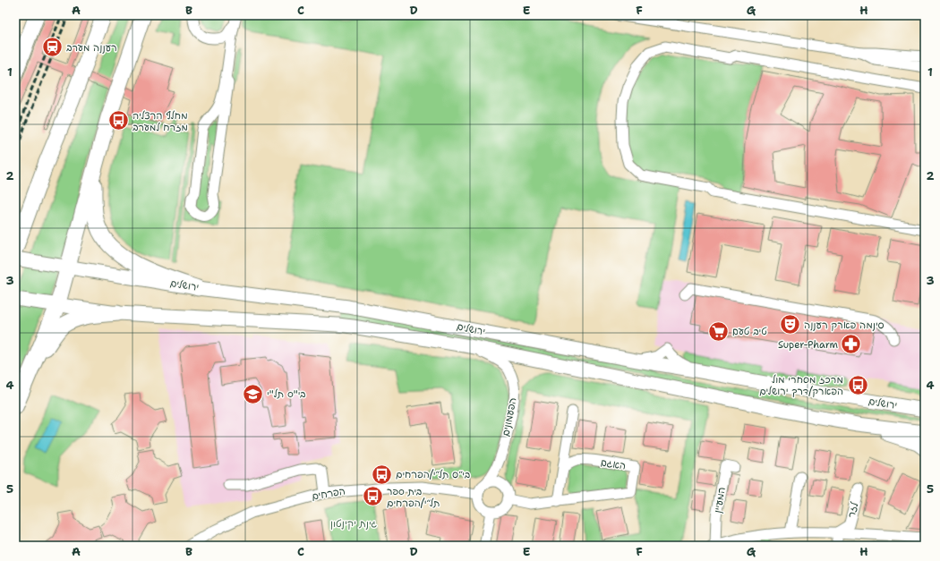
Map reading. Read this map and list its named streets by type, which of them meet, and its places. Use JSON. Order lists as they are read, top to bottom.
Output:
{
  "streets": {
    "main road": ["ירושלים"],
    "street": [
      "הפעמונים",
      "האגם",
      "הפרחים",
      "המעיין",
      "לזר"
    ]
  },
  "crossings": [
    ["ירושלים", "הפעמונים"],
    ["הפעמונים", "האגם"],
    ["הפעמונים", "הפרחים"],
    ["האגם", "הפרחים"],
    ["המעיין", "לזר"]
  ],
  "parks": ["גינת יקינטון"],
  "places": {
    "station": ["רעננה מערב"],
    "bus stop": [
      "מחלף הרצליה מזרח למערב",
      "מרכז מסחרי מול הפארק/דרך ירושלים",
      "בי״ס תל״י/הפרחים",
      "בית ספר תל״י/הפרחים"
    ],
    "theatre": ["סינמה פארק רעננה"],
    "supermarket": ["טיב טעם"],
    "pharmacy": ["Super-Pharm"],
    "school or university": ["בי\"ס תל\"י"]
  },
  "grid": {
    "columns": [
      "A",
      "B",
      "C",
      "D",
      "E",
      "F",
      "G",
      "H"
    ],
    "rows": [
      "1",
      "2",
      "3",
      "4",
      "5"
    ]
  }
}
